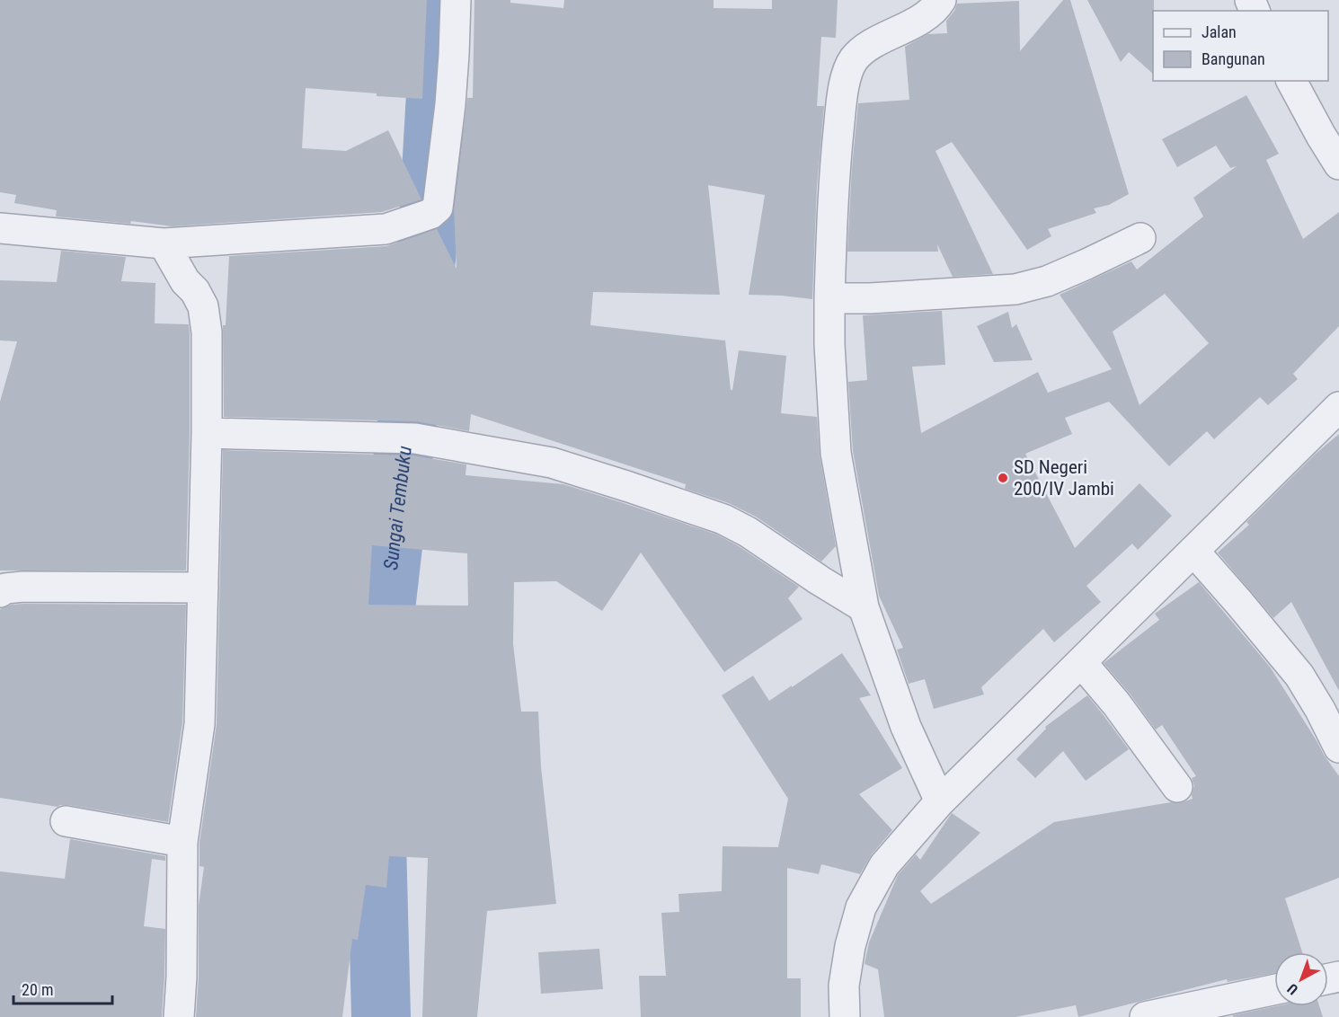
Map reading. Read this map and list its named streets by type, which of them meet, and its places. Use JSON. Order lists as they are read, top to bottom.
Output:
{
  "water": ["Sungai Tembuku"],
  "places": ["SD Negeri 200/IV Jambi"],
  "legend": ["Jalan", "Bangunan"],
  "scale_bar": "20 m",
  "north": "bottom left"
}
